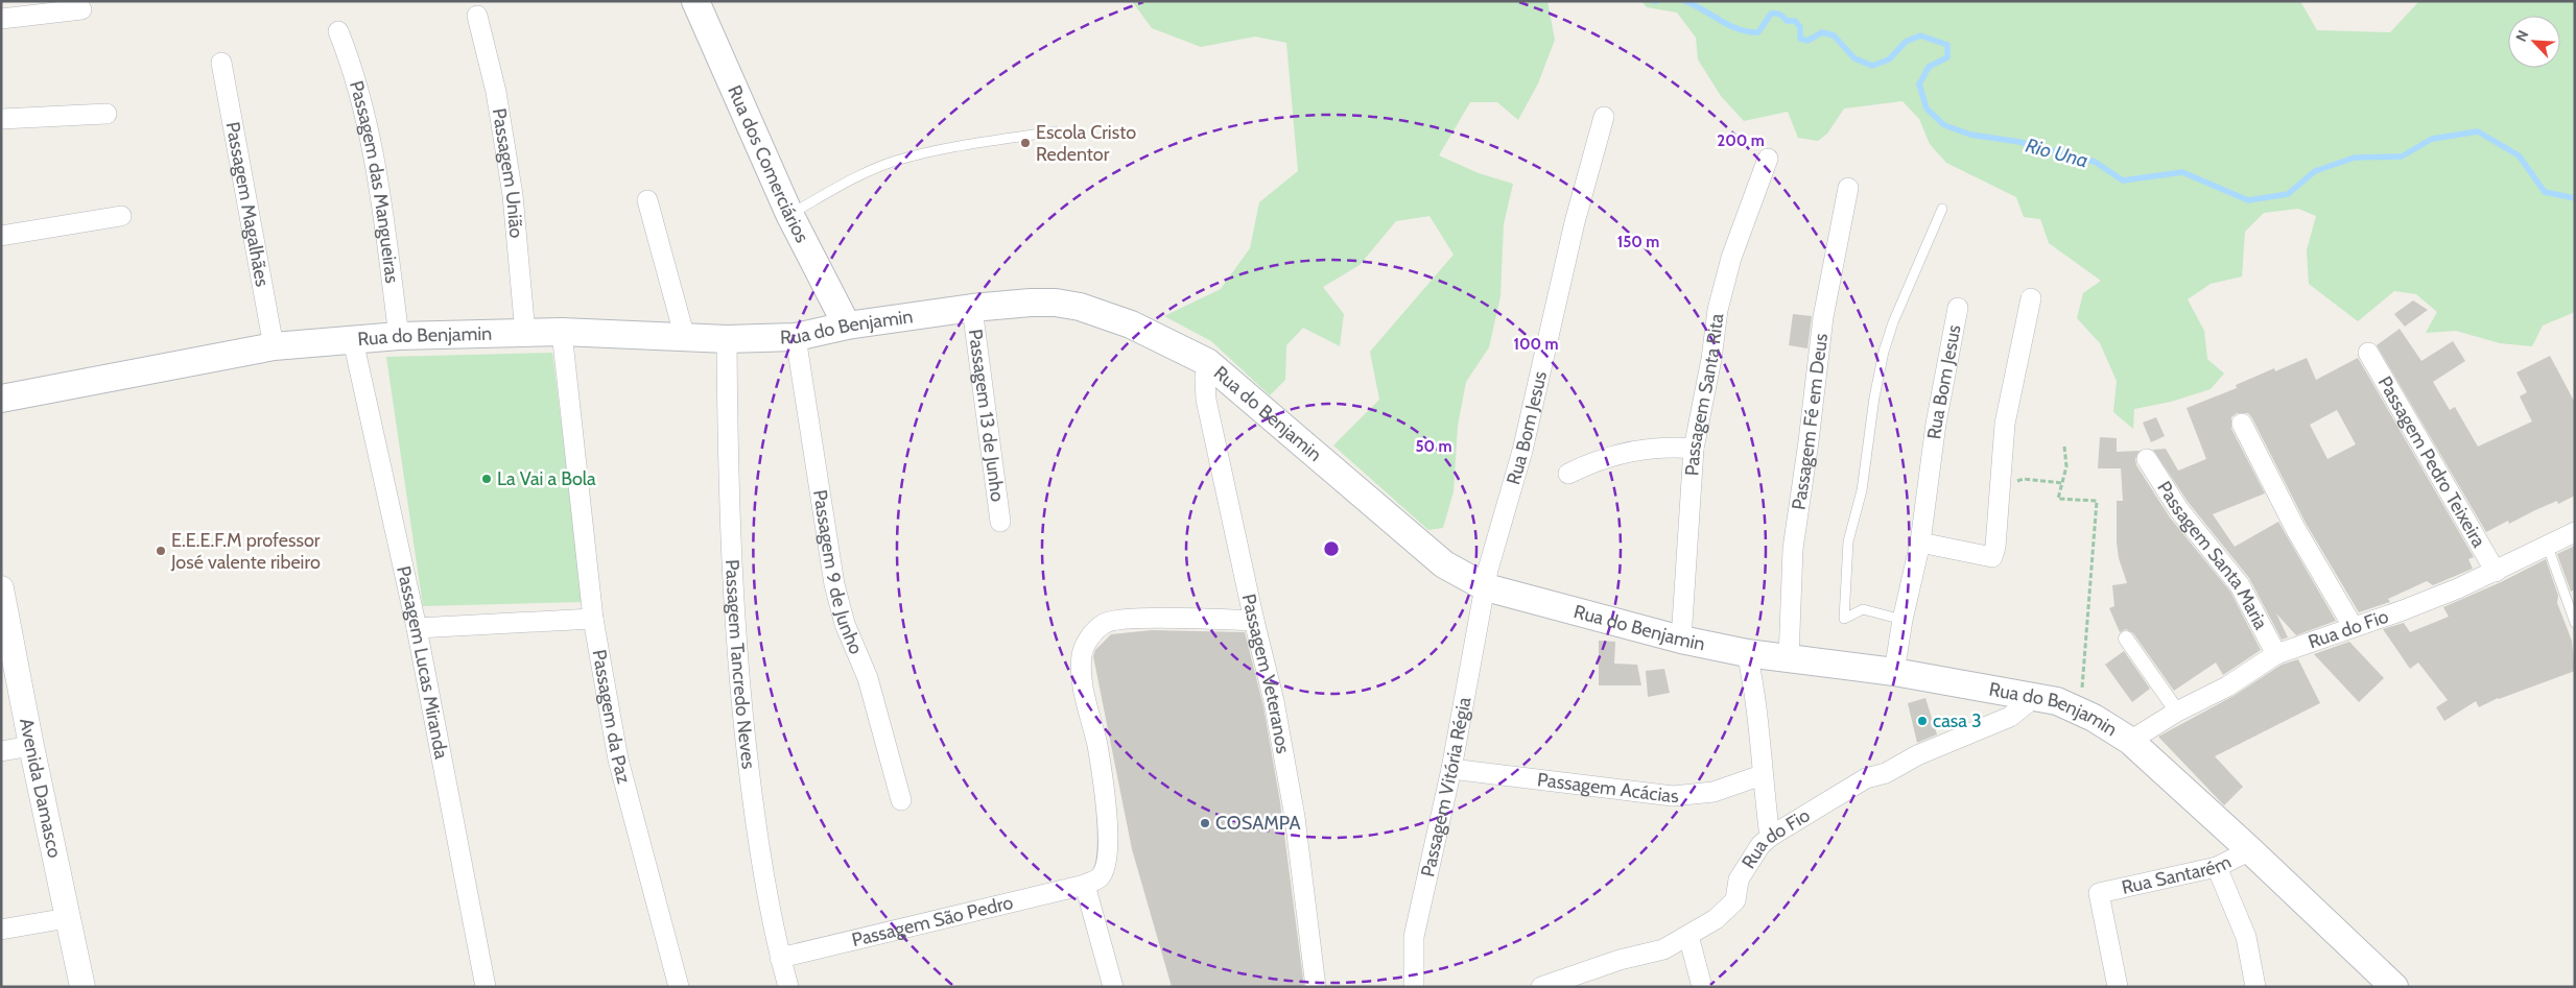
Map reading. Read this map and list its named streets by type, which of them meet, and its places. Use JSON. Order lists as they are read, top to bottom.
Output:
{
  "streets": {
    "main road": ["Rua dos Comerciários", "Rua do Benjamin"],
    "street": [
      "Passagem União",
      "Passagem das Mangueiras",
      "Passagem Magalhães",
      "Rua Bom Jesus",
      "Passagem Santa Rita",
      "Passagem 13 de Junho",
      "Passagem Fé em Deus",
      "Passagem Pedro Teixeira",
      "Passagem Santa Maria",
      "Passagem 9 de Junho",
      "Rua do Fio",
      "Passagem Lucas Miranda",
      "Passagem Tancredo Neves",
      "Passagem Veteranos",
      "Passagem da Paz",
      "Passagem Vitória Régia",
      "Passagem Acácias",
      "Avenida Damasco",
      "Rua Santarém",
      "Passagem São Pedro"
    ]
  },
  "crossings": [
    ["Rua dos Comerciários", "Rua do Benjamin"],
    ["Passagem União", "Rua do Benjamin"],
    ["Passagem das Mangueiras", "Rua do Benjamin"],
    ["Passagem Magalhães", "Rua do Benjamin"],
    ["Rua do Benjamin", "Rua Bom Jesus"],
    ["Rua do Benjamin", "Passagem Santa Rita"],
    ["Rua do Benjamin", "Passagem 13 de Junho"],
    ["Rua do Benjamin", "Passagem Fé em Deus"],
    ["Rua do Benjamin", "Passagem 9 de Junho"],
    ["Rua do Benjamin", "Rua do Fio"],
    ["Rua do Benjamin", "Passagem Lucas Miranda"],
    ["Rua do Benjamin", "Passagem Tancredo Neves"],
    ["Rua do Benjamin", "Passagem Veteranos"],
    ["Rua do Benjamin", "Passagem da Paz"],
    ["Rua do Benjamin", "Passagem Vitória Régia"],
    ["Rua do Benjamin", "Rua Santarém"],
    ["Rua Bom Jesus", "Passagem Vitória Régia"],
    ["Passagem Pedro Teixeira", "Rua do Fio"],
    ["Passagem Santa Maria", "Rua do Fio"],
    ["Passagem Tancredo Neves", "Passagem São Pedro"],
    ["Passagem Vitória Régia", "Passagem Acácias"]
  ],
  "water": ["Rio Una"],
  "places": [
    "Escola Cristo Redentor",
    "La Vai a Bola",
    "E.E.E.F.M professor José valente ribeiro",
    "casa 3",
    "COSAMPA"
  ],
  "north": "top left",
  "rings": [
    "200 m",
    "150 m",
    "100 m",
    "50 m"
  ]
}
